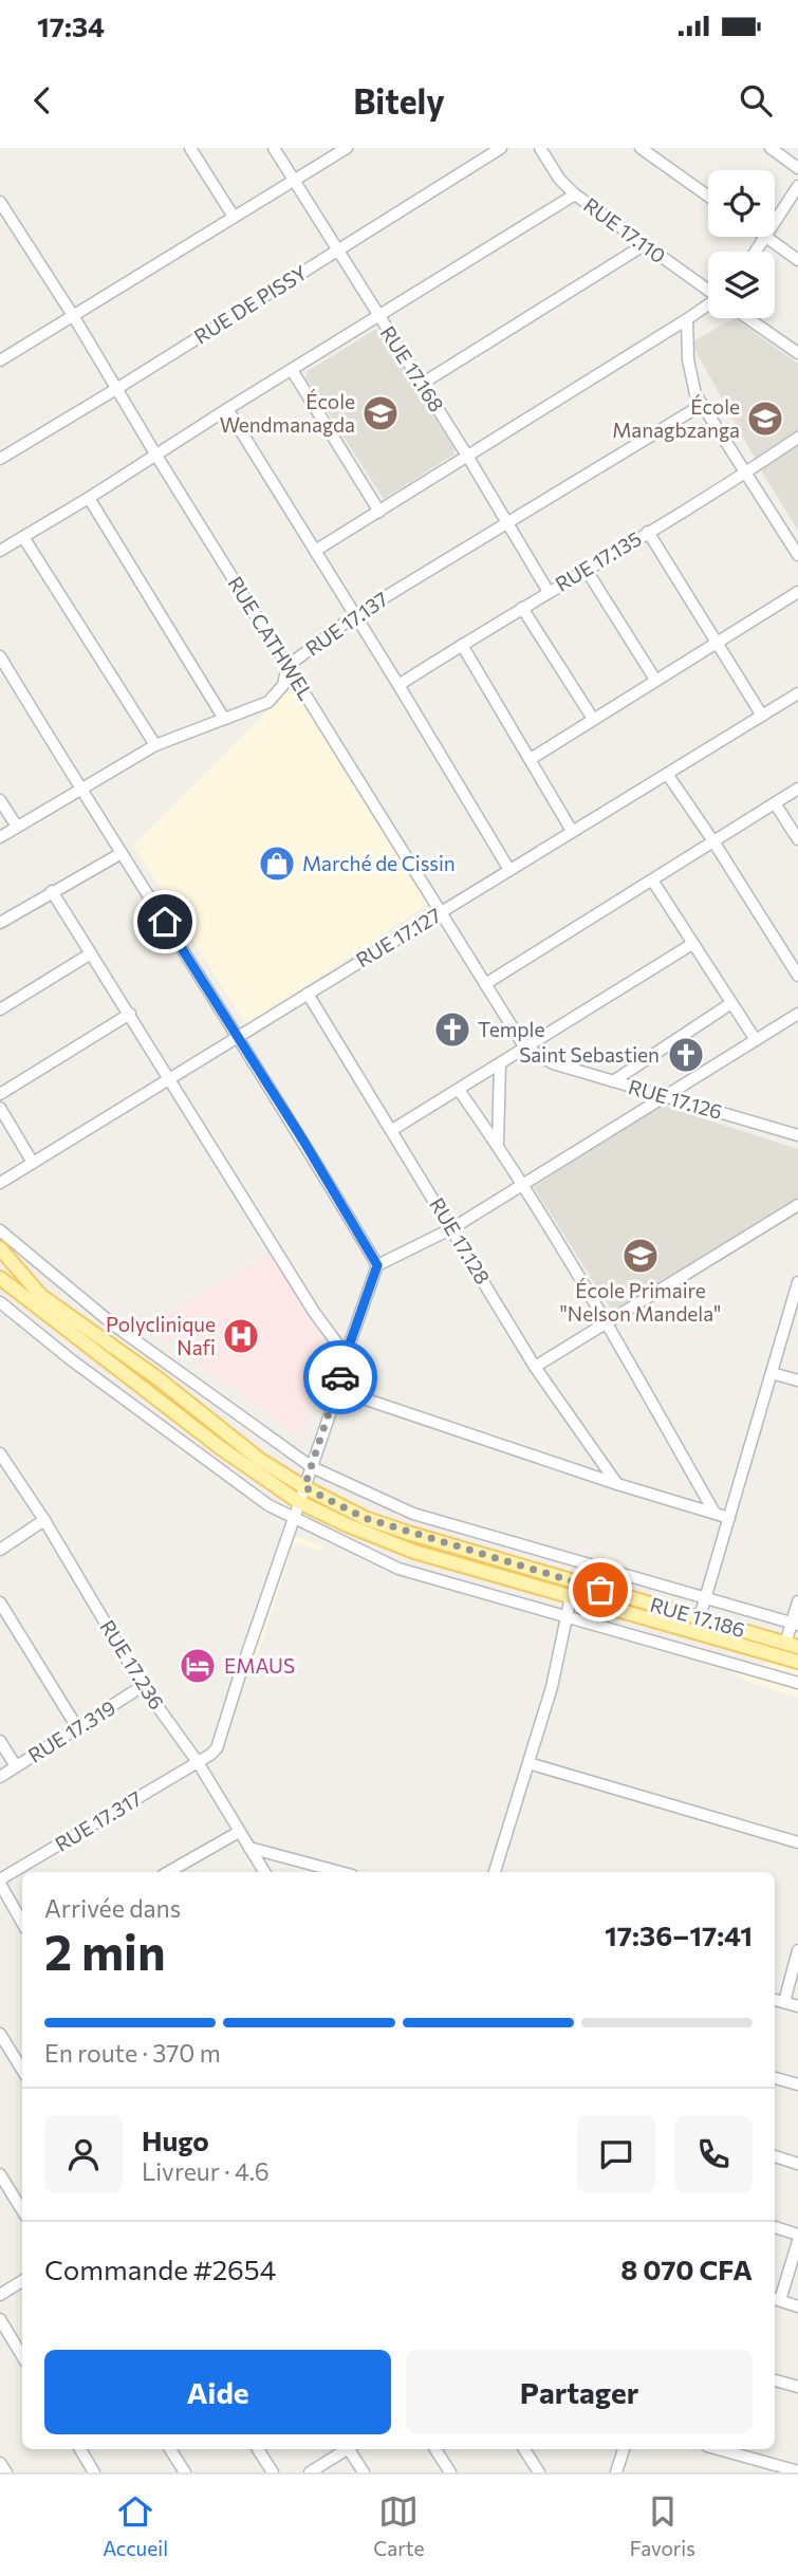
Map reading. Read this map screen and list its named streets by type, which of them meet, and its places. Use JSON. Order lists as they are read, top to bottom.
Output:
{
  "streets": {
    "main road": ["RUE 17.186"],
    "street": [
      "RUE 17.110",
      "RUE DE PISSY",
      "RUE 17.168",
      "RUE 17.135",
      "RUE 17.137",
      "RUE CATHWEL",
      "RUE 17.127",
      "RUE 17.126",
      "RUE 17.128",
      "RUE 17.236",
      "RUE 17.319",
      "RUE 17.317"
    ]
  },
  "crossings": [
    ["RUE DE PISSY", "RUE 17.168"],
    ["RUE DE PISSY", "RUE CATHWEL"],
    ["RUE 17.168", "RUE 17.135"],
    ["RUE 17.168", "RUE 17.137"],
    ["RUE 17.137", "RUE CATHWEL"],
    ["RUE CATHWEL", "RUE 17.127"],
    ["RUE CATHWEL", "RUE 17.126"],
    ["RUE 17.127", "RUE 17.128"],
    ["RUE 17.186", "RUE 17.317"],
    ["RUE 17.236", "RUE 17.319"],
    ["RUE 17.236", "RUE 17.317"]
  ],
  "places": {
    "school or university": ["École Wendmanagda", "École Managbzanga", "École Primaire \"Nelson Mandela\""],
    "shop": ["Marché de Cissin"],
    "church": ["Temple", "Saint Sebastien"],
    "hospital": ["Polyclinique Nafi"],
    "hotel": ["EMAUS"]
  },
  "page": {
    "status": "17:34",
    "header": "Bitely",
    "heading": ["2 min", "Arrivée dans", "17:36–17:41"],
    "panel": [
      "Hugo",
      "Livreur · 4.6",
      "Commande #2654",
      "8 070 CFA"
    ],
    "bar": "En route · 370 m",
    "buttons": ["Aide", "Partager"],
    "tabs": ["Accueil", "Carte", "Favoris"]
  }
}
